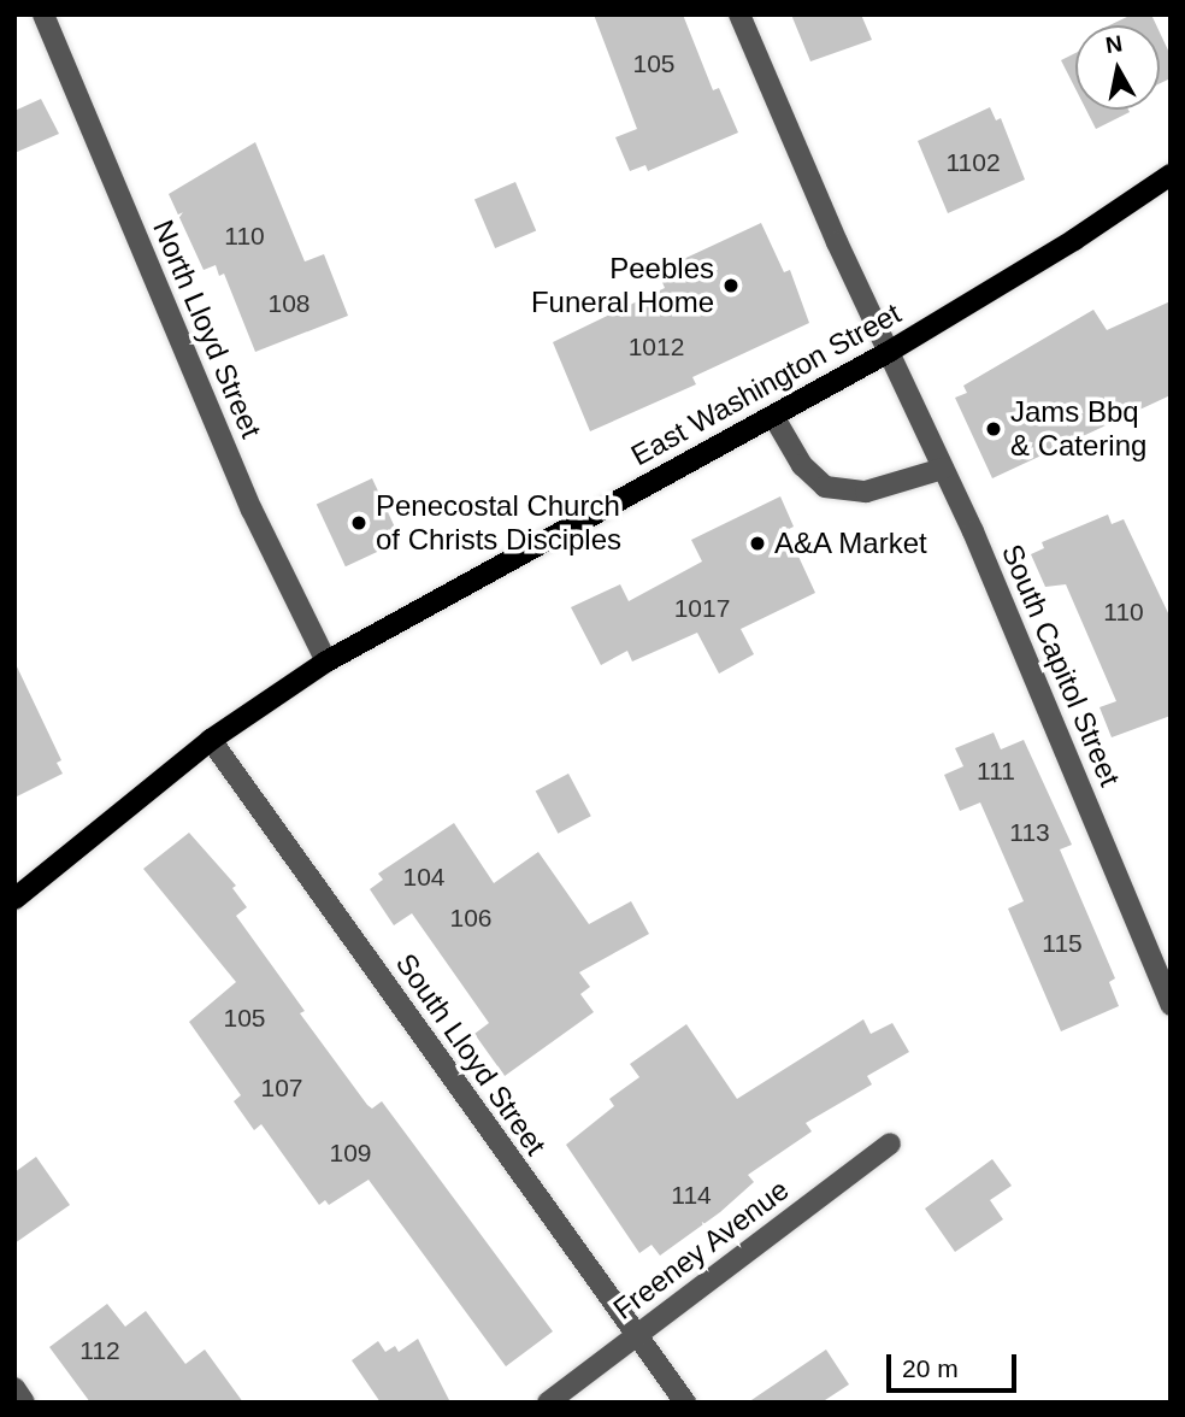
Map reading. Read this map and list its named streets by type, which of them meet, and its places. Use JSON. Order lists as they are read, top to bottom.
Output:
{
  "streets": {
    "main road": ["East Washington Street"],
    "street": [
      "North Lloyd Street",
      "South Capitol Street",
      "South Lloyd Street",
      "Freeney Avenue"
    ]
  },
  "crossings": [
    ["North Lloyd Street", "East Washington Street"],
    ["East Washington Street", "South Capitol Street"],
    ["East Washington Street", "South Lloyd Street"],
    ["South Lloyd Street", "Freeney Avenue"]
  ],
  "places": [
    "Peebles Funeral Home",
    "Jams Bbq & Catering",
    "Penecostal Church of Christs Disciples",
    "A&A Market"
  ],
  "house_numbers": [
    "105",
    "1102",
    "110",
    "108",
    "1012",
    "1017",
    "110",
    "111",
    "113",
    "104",
    "106",
    "115",
    "105",
    "107",
    "109",
    "114",
    "112"
  ],
  "scale_bar": "20 m",
  "north": "top"
}
